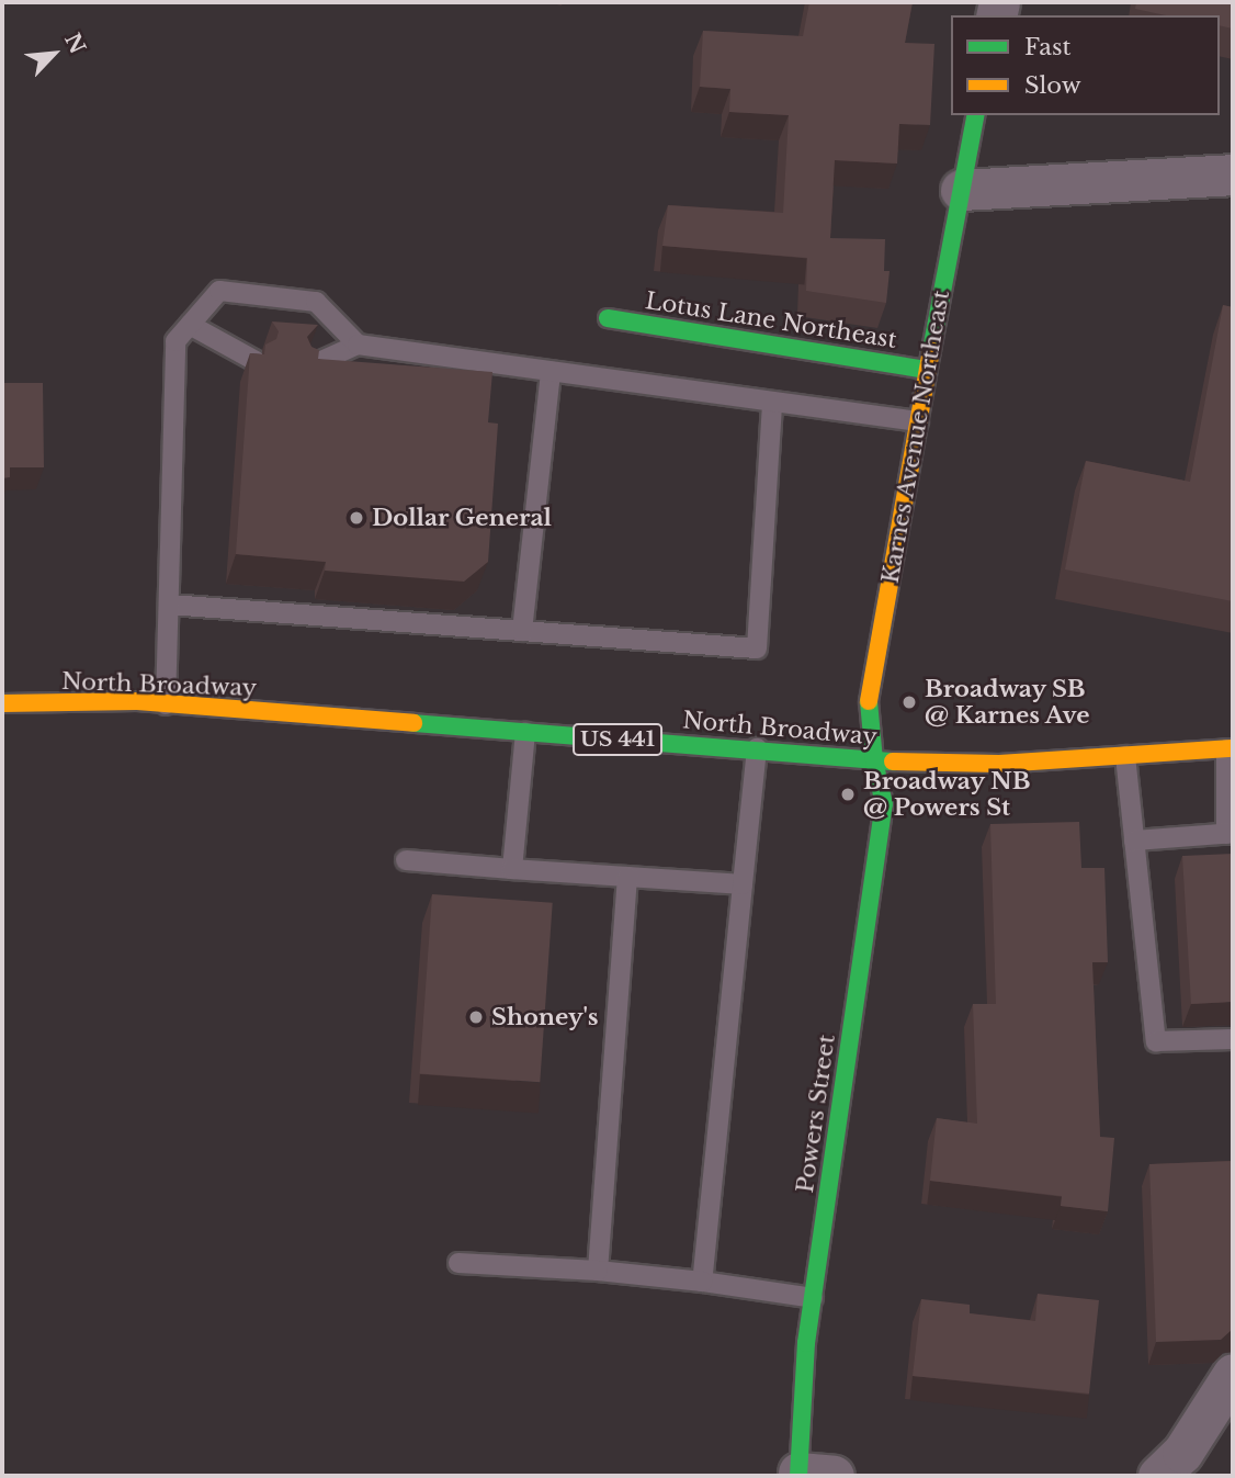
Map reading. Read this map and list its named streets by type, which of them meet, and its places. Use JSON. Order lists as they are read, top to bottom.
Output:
{
  "streets": {
    "street": [
      "Lotus Lane Northeast",
      "Karnes Avenue Northeast",
      "North Broadway",
      "US 441",
      "Powers Street"
    ]
  },
  "crossings": [
    ["Lotus Lane Northeast", "Karnes Avenue Northeast"],
    ["Karnes Avenue Northeast", "North Broadway"],
    ["Karnes Avenue Northeast", "Powers Street"],
    ["North Broadway", "Powers Street"]
  ],
  "places": [
    "Dollar General",
    "Broadway SB @ Karnes Ave",
    "Broadway NB @ Powers St",
    "Shoney's"
  ],
  "legend": ["Fast", "Slow"],
  "north": "top right"
}
